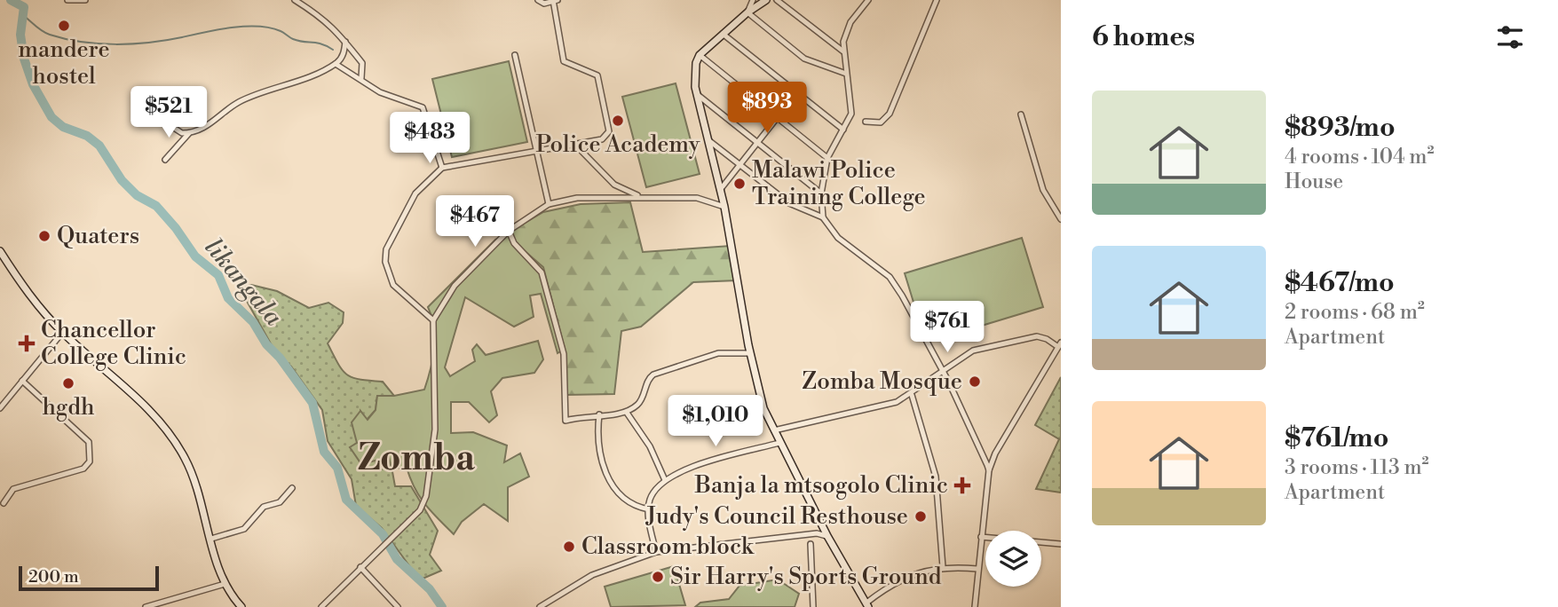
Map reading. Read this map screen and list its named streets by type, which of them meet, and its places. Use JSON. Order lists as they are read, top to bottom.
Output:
{
  "districts": ["Zomba"],
  "water": ["likangala"],
  "places": {
    "other": [
      "mandere hostel",
      "Police Academy",
      "Malawi Police Training College",
      "Quaters",
      "Zomba Mosque",
      "hgdh",
      "Judy's Council Resthouse",
      "Classroom block",
      "Sir Harry's Sports Ground"
    ],
    "health": ["Chancellor College Clinic", "Banja la mtsogolo Clinic"]
  },
  "scale_bar": "200 m",
  "page": {
    "heading": "6 homes",
    "list": [
      {
        "name": "$893/mo",
        "note": "4 rooms · 104 m² · House"
      },
      {
        "name": "$467/mo",
        "note": "2 rooms · 68 m² · Apartment"
      },
      {
        "name": "$761/mo",
        "note": "3 rooms · 113 m² · Apartment"
      }
    ],
    "price": [
      "$893",
      "$521",
      "$483",
      "$467",
      "$761",
      "$1,010"
    ],
    "scale": "200 m"
  }
}
